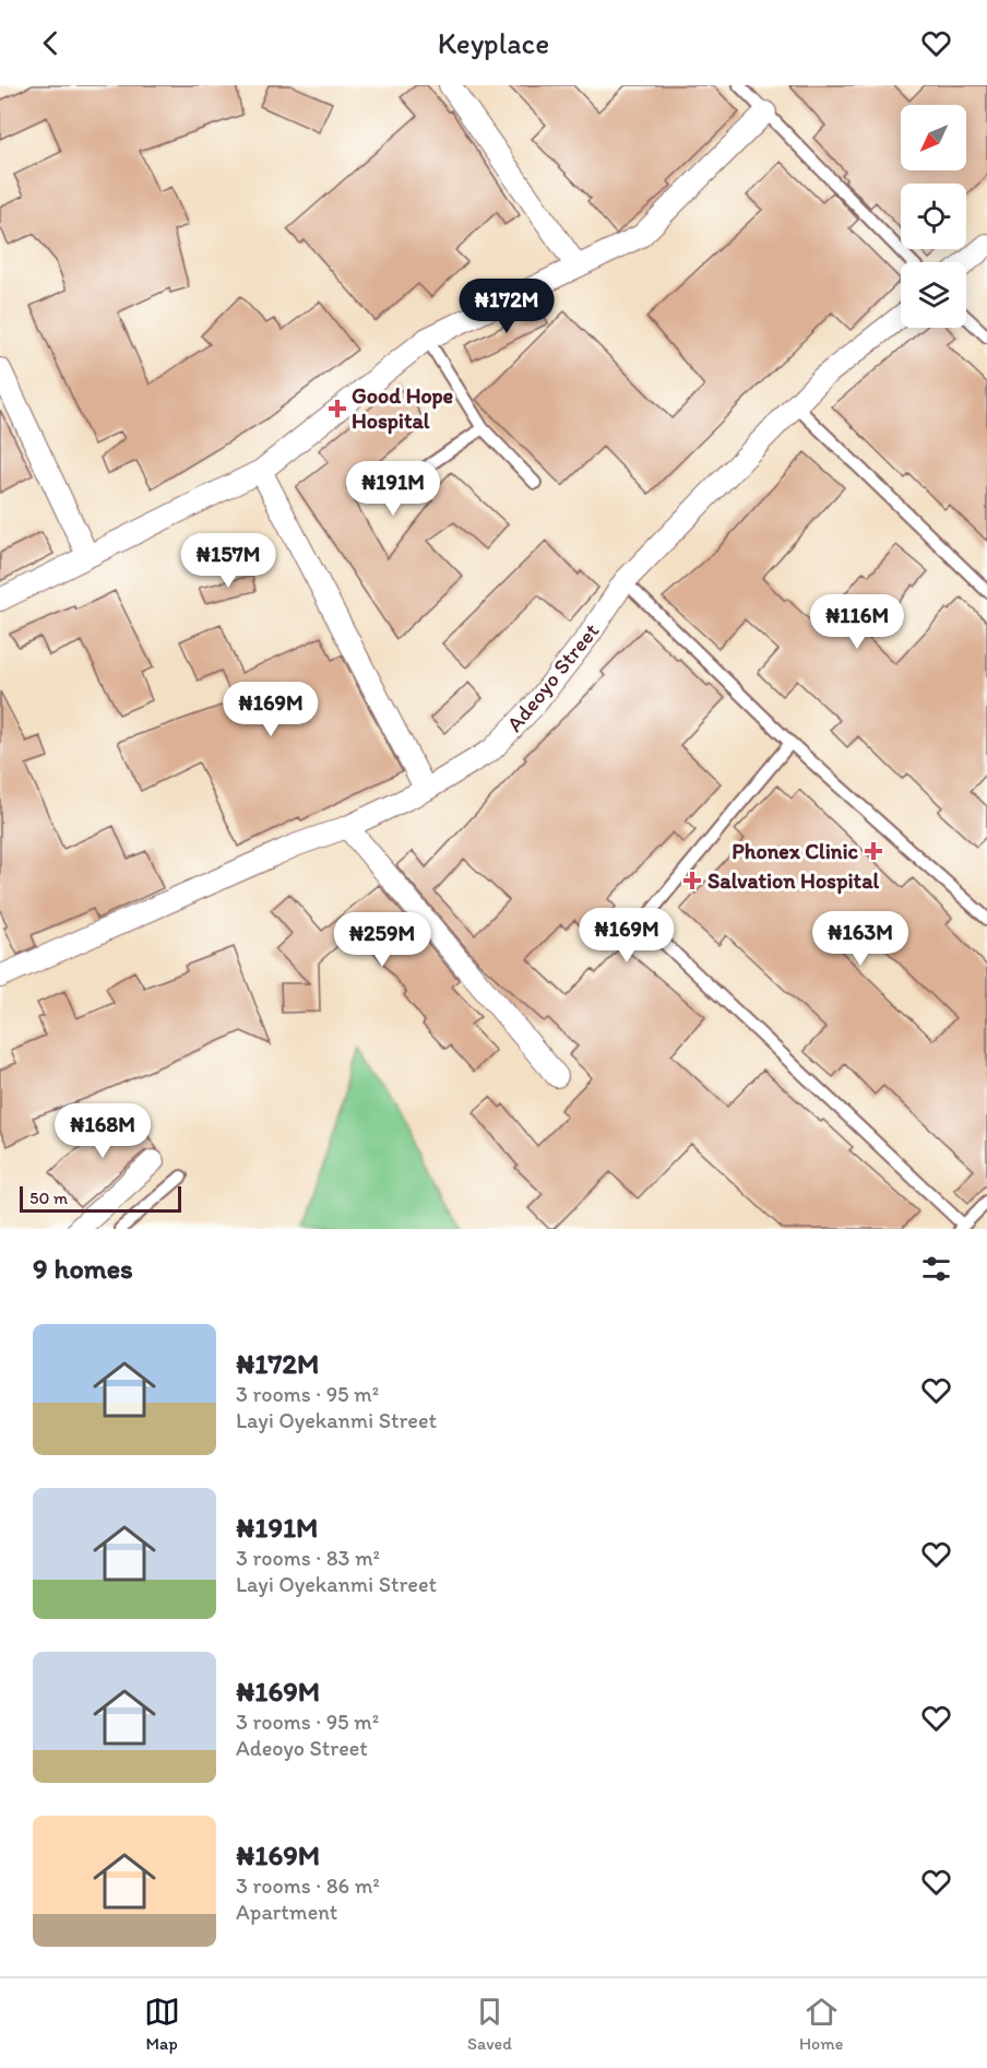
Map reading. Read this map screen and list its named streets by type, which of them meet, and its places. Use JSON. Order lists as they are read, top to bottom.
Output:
{
  "streets": {
    "street": ["Adeoyo Street"]
  },
  "places": {
    "health": ["Good Hope Hospital", "Phonex Clinic", "Salvation Hospital"]
  },
  "scale_bar": "50 m",
  "north": "bottom left",
  "page": {
    "header": "Keyplace",
    "price": [
      "₦172M",
      "₦191M",
      "₦157M",
      "₦116M",
      "₦169M",
      "₦169M",
      "₦163M",
      "₦259M",
      "₦168M"
    ],
    "scale": "50 m",
    "heading": "9 homes",
    "list": [
      {
        "name": "₦172M",
        "note": "3 rooms · 95 m² · Layi Oyekanmi Street"
      },
      {
        "name": "₦191M",
        "note": "3 rooms · 83 m² · Layi Oyekanmi Street"
      },
      {
        "name": "₦169M",
        "note": "3 rooms · 95 m² · Adeoyo Street"
      },
      {
        "name": "₦169M",
        "note": "3 rooms · 86 m² · Apartment"
      }
    ],
    "tabs": ["Map", "Saved", "Home"]
  }
}
